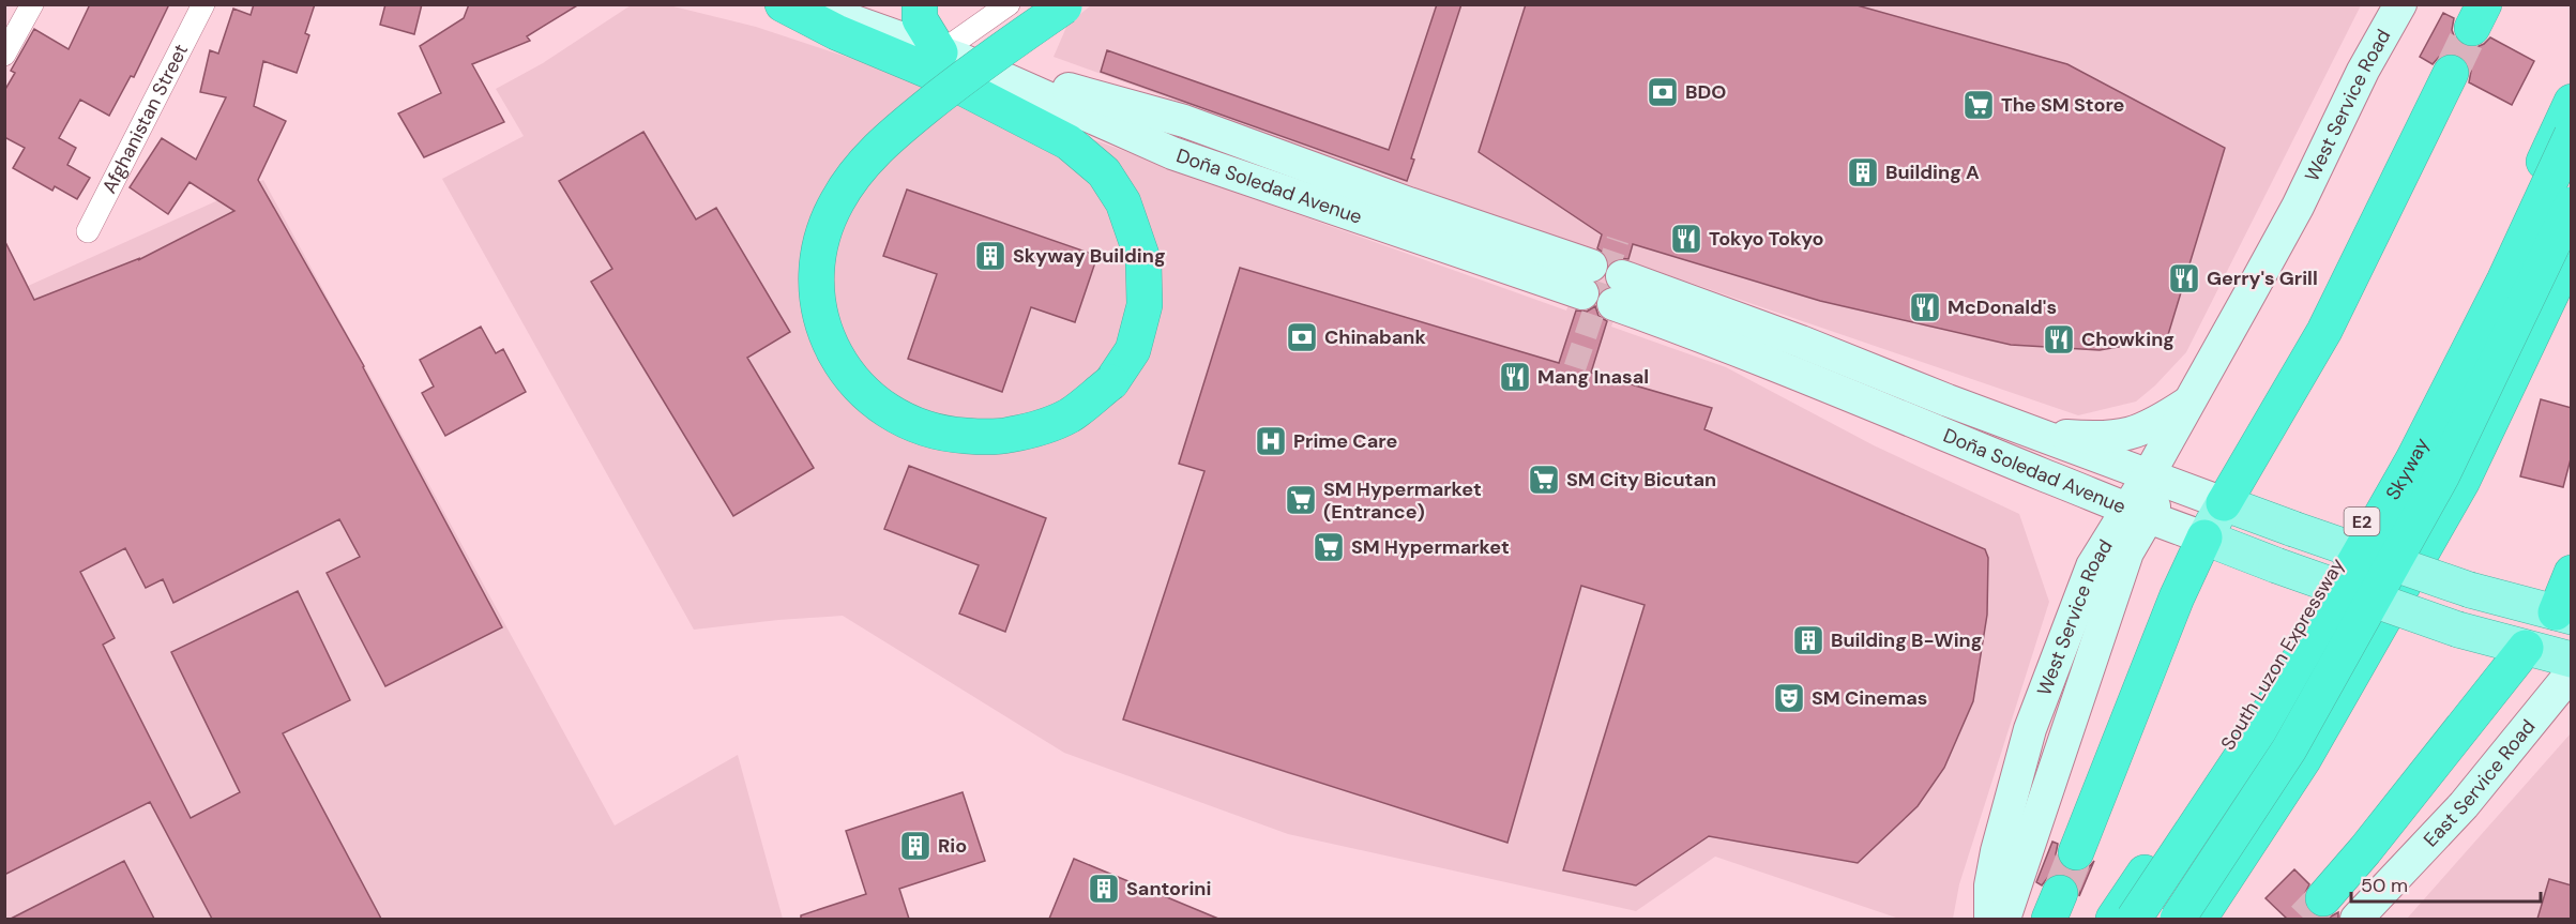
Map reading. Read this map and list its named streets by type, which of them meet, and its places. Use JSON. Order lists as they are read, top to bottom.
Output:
{
  "streets": {
    "highway": ["Skyway", "E2", "South Luzon Expressway"],
    "main road": ["West Service Road", "Doña Soledad Avenue", "East Service Road"],
    "street": ["Afghanistan Street"]
  },
  "crossings": [
    ["West Service Road", "Doña Soledad Avenue"]
  ],
  "places": {
    "bank": ["BDO", "Chinabank"],
    "supermarket": [
      "The SM Store",
      "SM City Bicutan",
      "SM Hypermarket (Entrance)",
      "SM Hypermarket"
    ],
    "building": [
      "Building A",
      "Skyway Building",
      "Building B-Wing",
      "Rio",
      "Santorini"
    ],
    "restaurant": [
      "Tokyo Tokyo",
      "Gerry's Grill",
      "McDonald's",
      "Chowking",
      "Mang Inasal"
    ],
    "hospital": ["Prime Care"],
    "theatre": ["SM Cinemas"]
  },
  "scale_bar": "50 m"
}
